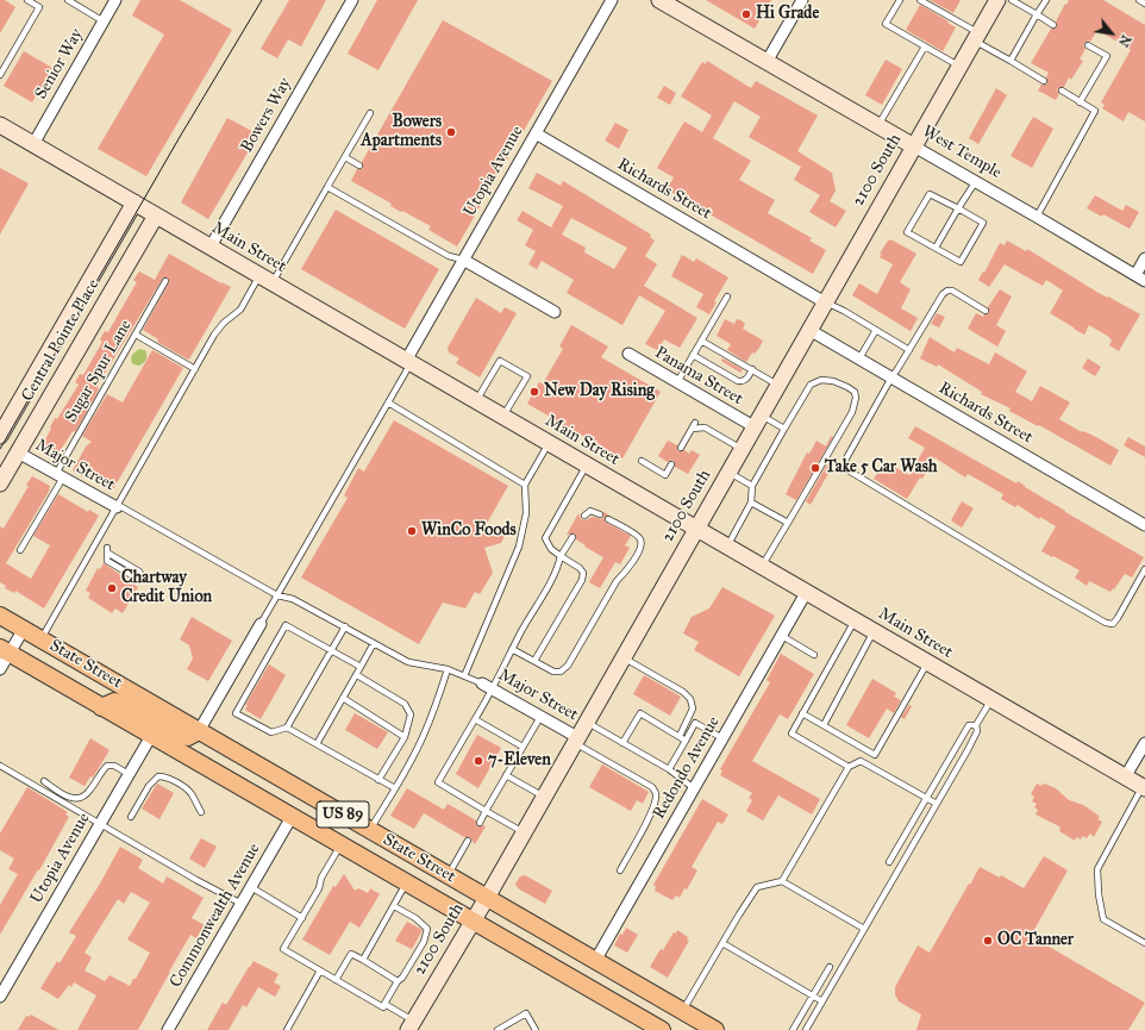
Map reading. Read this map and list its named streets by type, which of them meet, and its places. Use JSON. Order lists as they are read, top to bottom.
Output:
{
  "streets": {
    "main road": ["State Street", "US 89"],
    "street": [
      "Senior Way",
      "Bowers Way",
      "West Temple",
      "2100 South",
      "Utopia Avenue",
      "Richards Street",
      "Main Street",
      "Central Pointe Place",
      "Panama Street",
      "Major Street",
      "Redondo Avenue",
      "Commonwealth Avenue"
    ],
    "lane": ["Sugar Spur Lane"]
  },
  "crossings": [
    ["Senior Way", "Main Street"],
    ["Bowers Way", "Main Street"],
    ["West Temple", "2100 South"],
    ["2100 South", "Richards Street"],
    ["2100 South", "Main Street"],
    ["2100 South", "Panama Street"],
    ["2100 South", "Major Street"],
    ["2100 South", "State Street"],
    ["Utopia Avenue", "Richards Street"],
    ["Utopia Avenue", "Main Street"],
    ["Utopia Avenue", "State Street"],
    ["Main Street", "Central Pointe Place"],
    ["Main Street", "Redondo Avenue"],
    ["Central Pointe Place", "Major Street"],
    ["Sugar Spur Lane", "Major Street"],
    ["State Street", "Redondo Avenue"],
    ["State Street", "Commonwealth Avenue"]
  ],
  "places": [
    "Hi Grade",
    "Bowers Apartments",
    "New Day Rising",
    "Take 5 Car Wash",
    "WinCo Foods",
    "Chartway Credit Union",
    "7-Eleven",
    "OC Tanner"
  ],
  "north": "bottom right"
}
